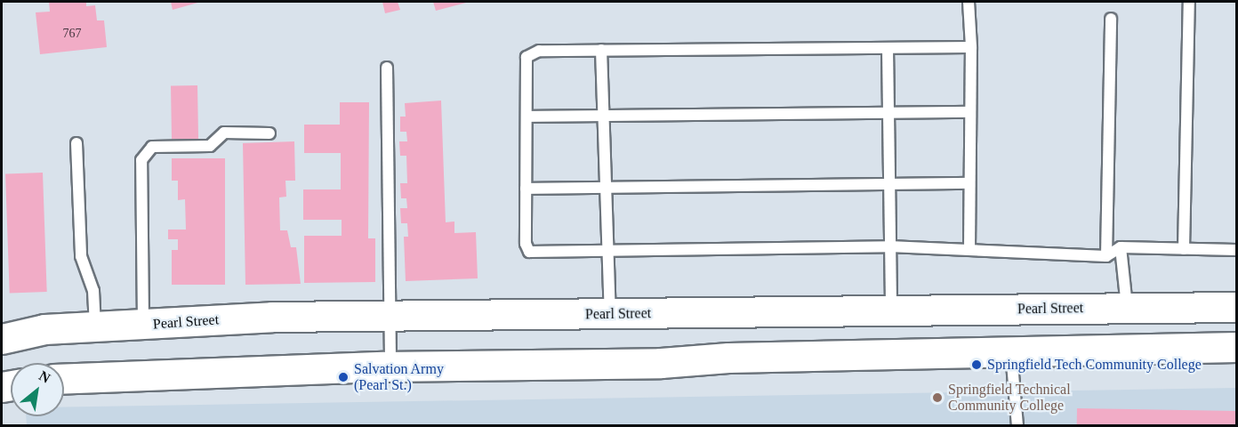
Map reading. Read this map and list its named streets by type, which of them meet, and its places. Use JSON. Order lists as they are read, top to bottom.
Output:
{
  "streets": {
    "street": ["Pearl Street"]
  },
  "places": ["Springfield Tech Community College", "Salvation Army (Pearl St.)", "Springfield Technical Community College"],
  "house_numbers": ["767"],
  "north": "top right"
}
